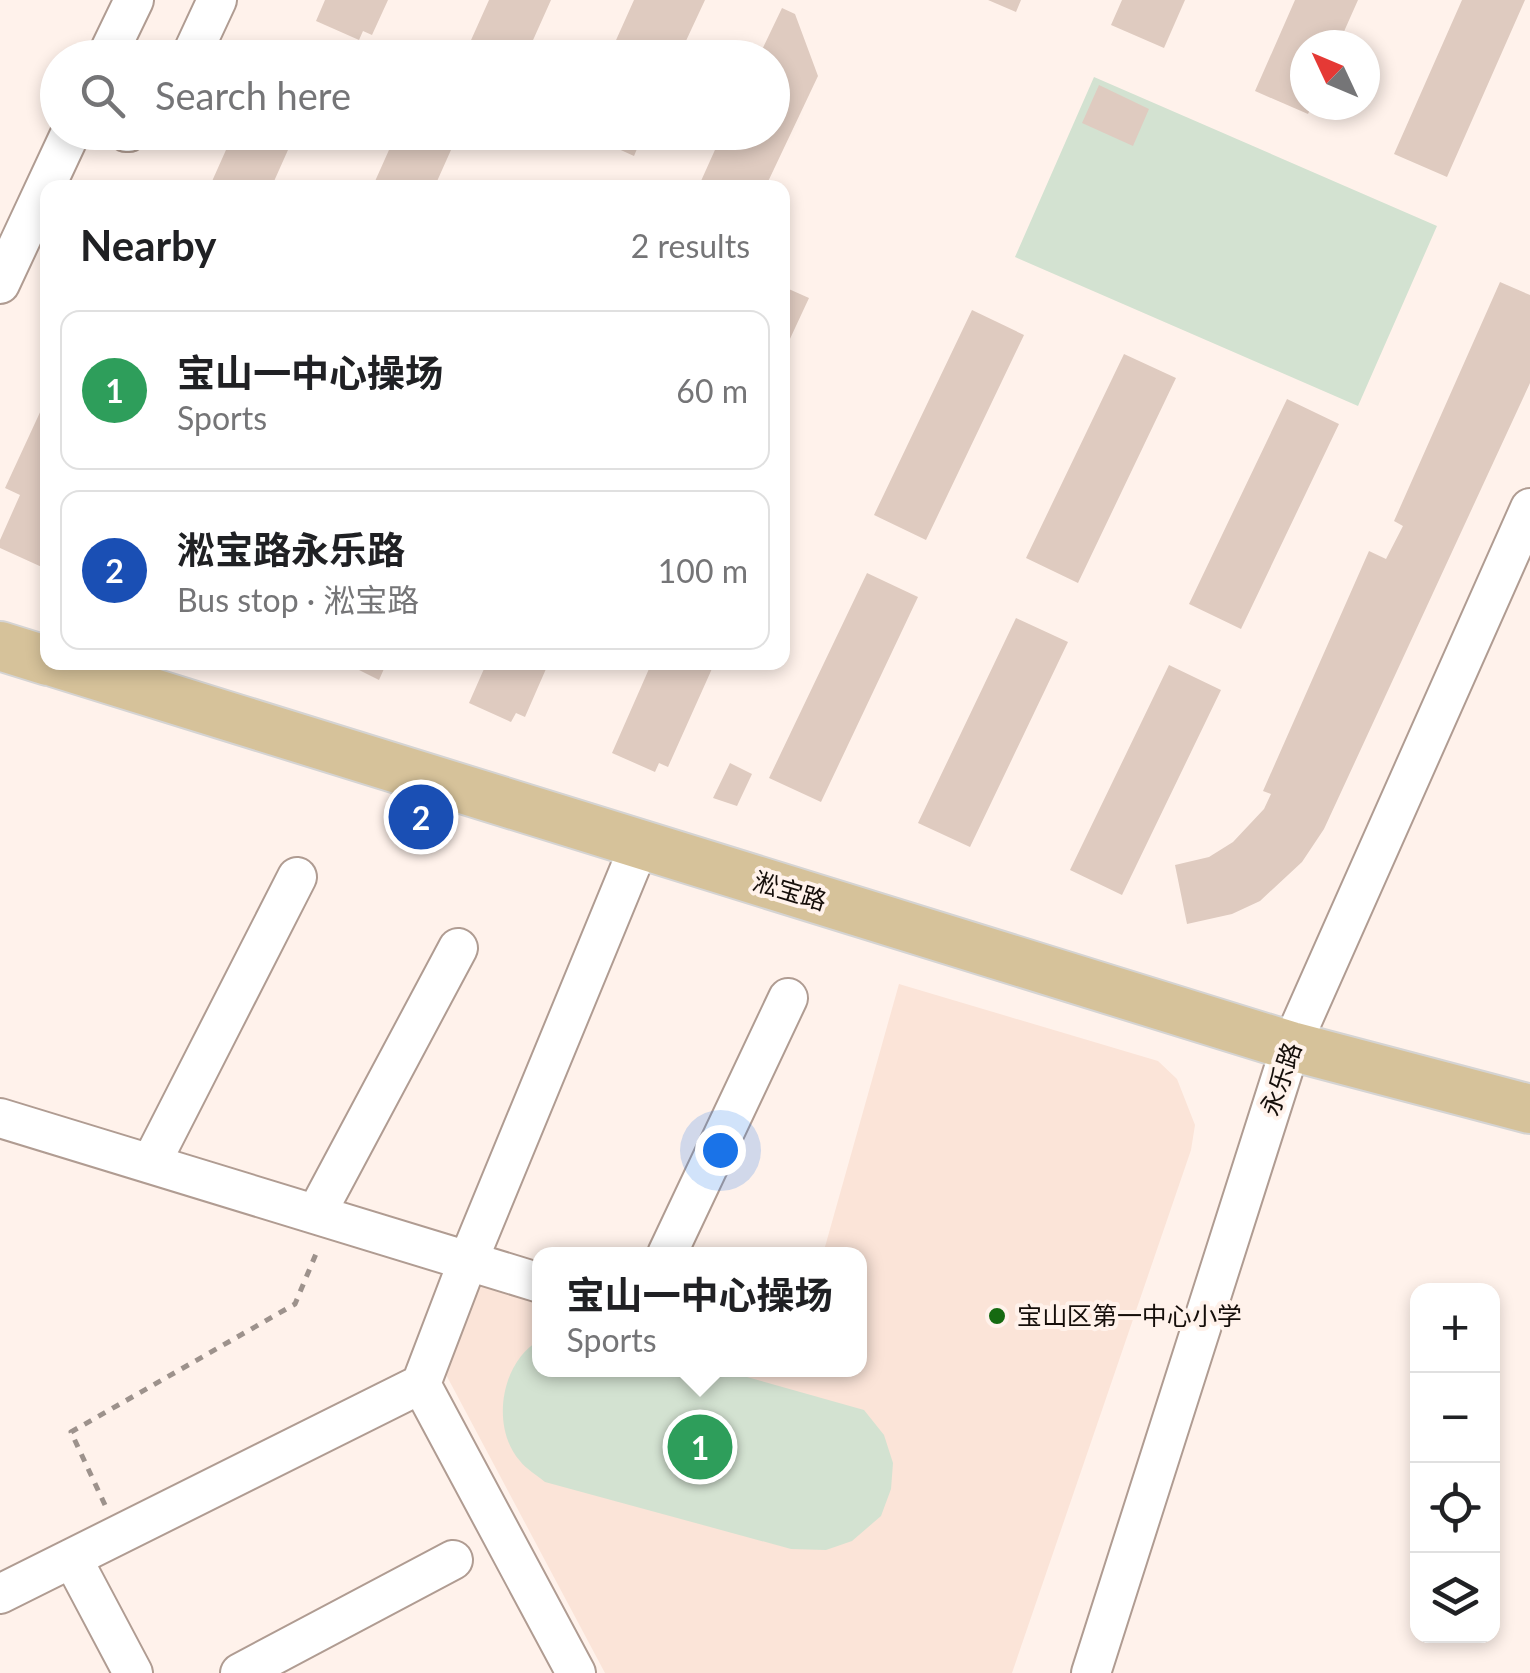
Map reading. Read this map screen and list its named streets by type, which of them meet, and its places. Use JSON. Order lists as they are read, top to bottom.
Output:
{
  "streets": {
    "main road": ["淞宝路"],
    "street": ["永乐路"]
  },
  "crossings": [
    ["淞宝路", "永乐路"]
  ],
  "places": ["宝山区第一中心小学"],
  "north": "top left",
  "page": {
    "search": "Search here",
    "heading": ["Nearby", "2 results"],
    "list": [
      {
        "mark": "1",
        "name": "宝山一中心操场",
        "note": "Sports",
        "value": "60 m"
      },
      {
        "mark": "2",
        "name": "淞宝路永乐路",
        "note": "Bus stop · 淞宝路",
        "value": "100 m"
      }
    ],
    "pins": ["2", "1"],
    "popup": ["宝山一中心操场", "Sports"],
    "map_buttons": ["+", "−"]
  }
}
